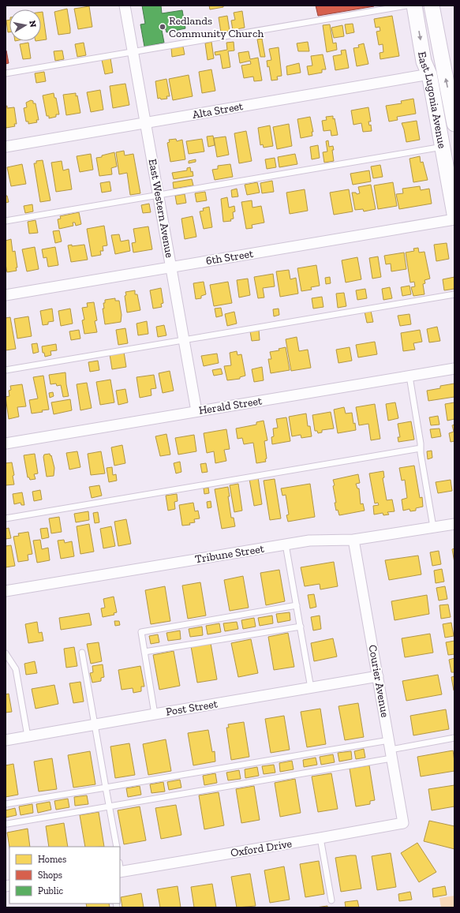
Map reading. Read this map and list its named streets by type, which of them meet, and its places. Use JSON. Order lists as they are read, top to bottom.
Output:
{
  "streets": {
    "main road": ["East Lugonia Avenue"],
    "street": [
      "Alta Street",
      "East Western Avenue",
      "6th Street",
      "Herald Street",
      "Tribune Street",
      "Courier Avenue",
      "Post Street",
      "Oxford Drive"
    ]
  },
  "crossings": [
    ["East Lugonia Avenue", "Alta Street"],
    ["Alta Street", "East Western Avenue"],
    ["East Western Avenue", "6th Street"],
    ["East Western Avenue", "Herald Street"],
    ["Tribune Street", "Courier Avenue"],
    ["Courier Avenue", "Post Street"],
    ["Courier Avenue", "Oxford Drive"]
  ],
  "places": ["Redlands Community Church"],
  "legend": ["Homes", "Shops", "Public"],
  "north": "right"
}
